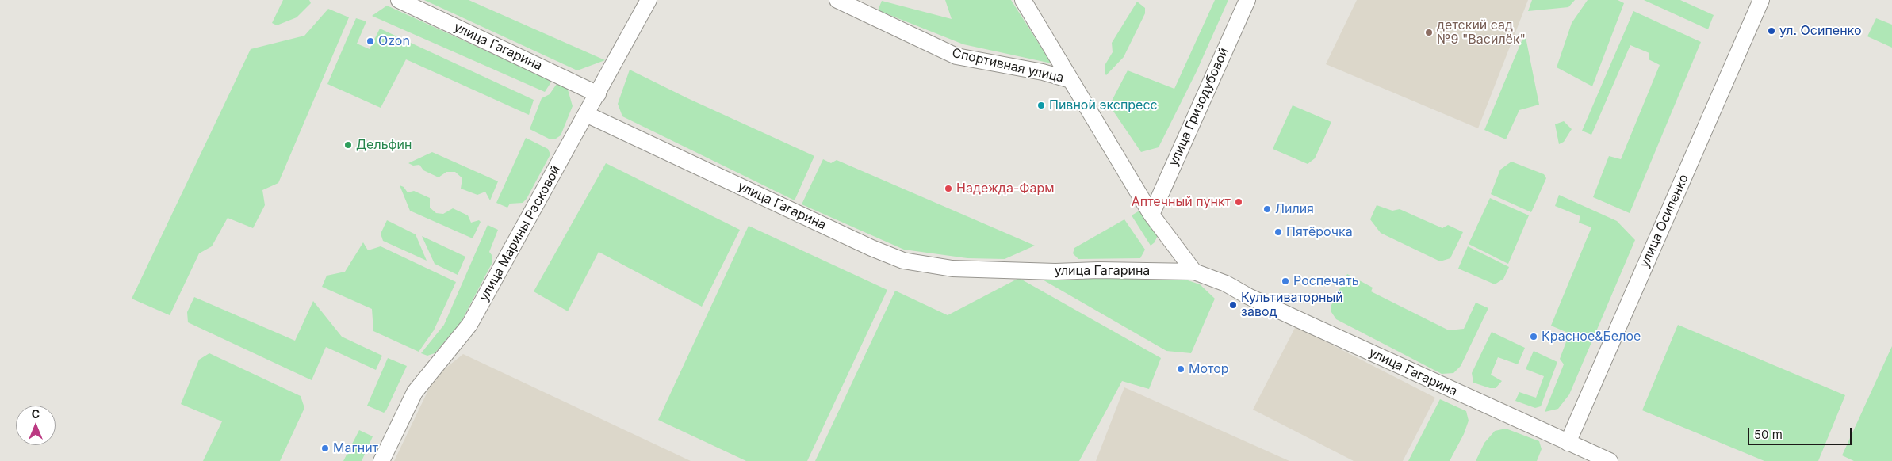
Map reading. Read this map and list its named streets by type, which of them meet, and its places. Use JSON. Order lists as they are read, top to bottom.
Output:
{
  "streets": {
    "street": [
      "улица Гагарина",
      "Спортивная улица",
      "улица Гризодубовой",
      "улица Осипенко",
      "улица Марины Расковой"
    ]
  },
  "crossings": [
    ["улица Гагарина", "улица Осипенко"],
    ["улица Гагарина", "улица Марины Расковой"]
  ],
  "places": [
    "ул. Осипенко",
    "детский сад №9 \"Василёк\"",
    "Ozon",
    "Пивной экспресс",
    "Дельфин",
    "Надежда-Фарм",
    "Аптечный пункт",
    "Лилия",
    "Пятёрочка",
    "Роспечать",
    "Культиваторный завод",
    "Красное&Белое",
    "Мотор",
    "Магнит"
  ],
  "scale_bar": "50 m",
  "north": "top"
}
